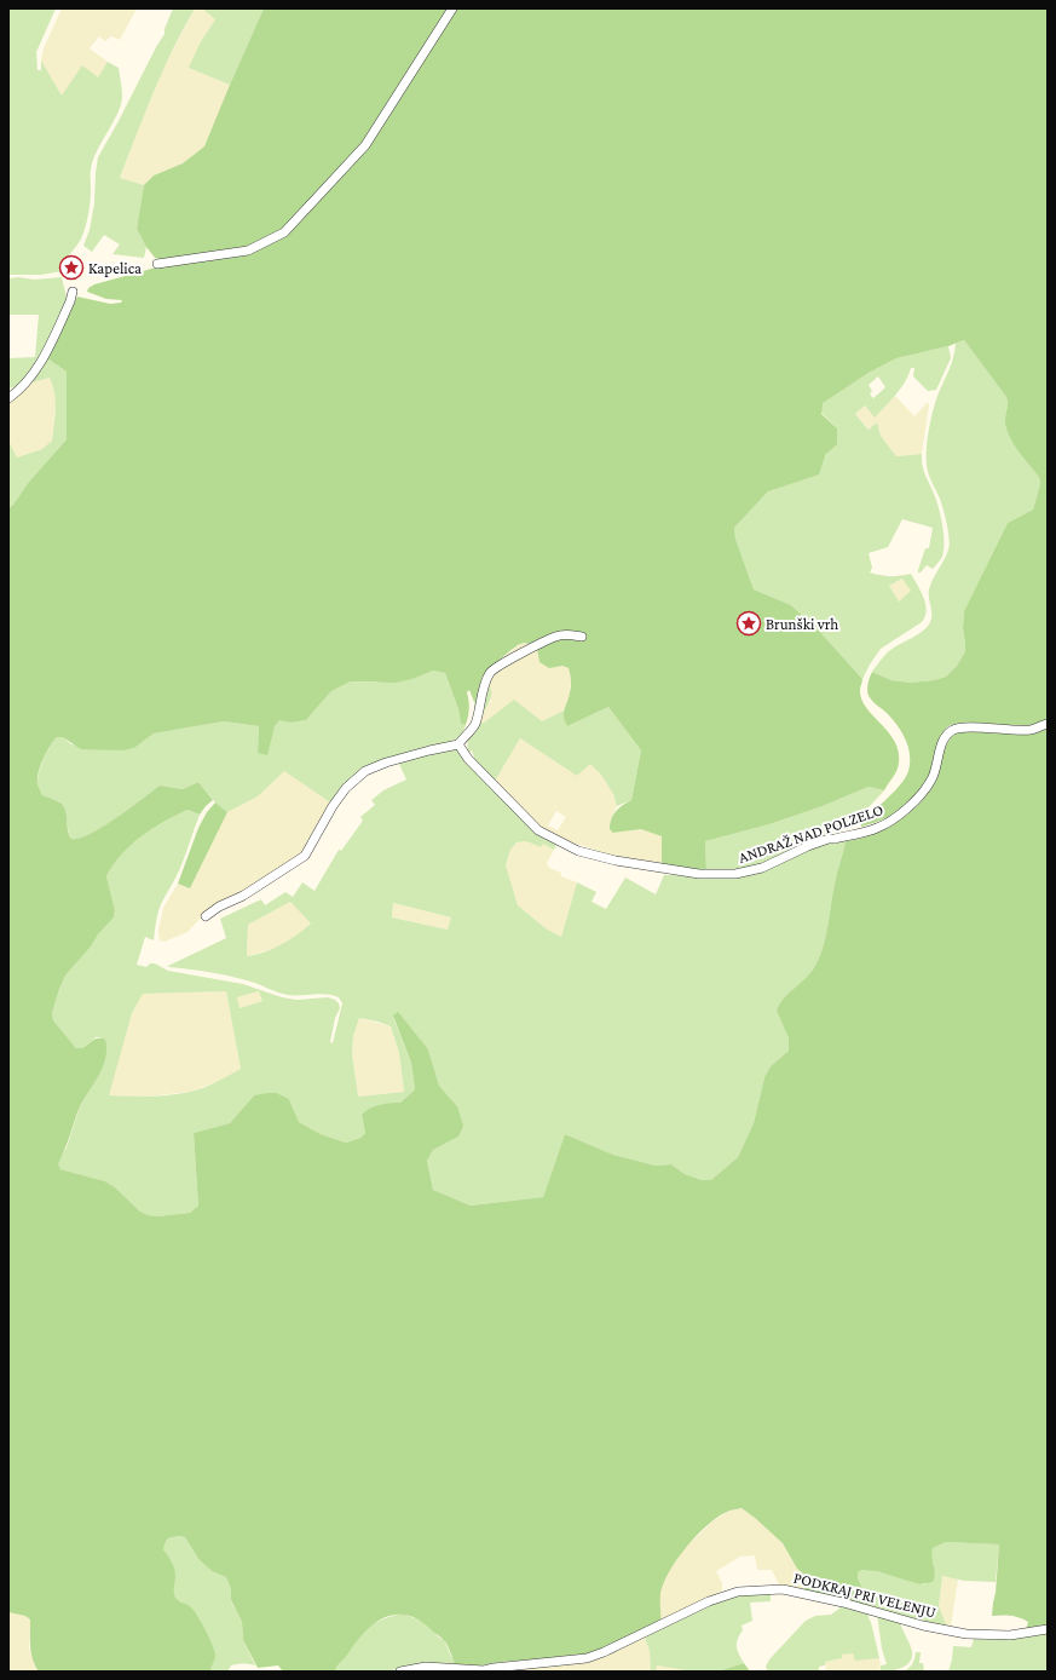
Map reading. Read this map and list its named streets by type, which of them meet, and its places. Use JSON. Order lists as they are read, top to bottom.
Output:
{
  "streets": {
    "street": ["ANDRAŽ NAD POLZELO", "PODKRAJ PRI VELENJU"]
  },
  "places": {
    "place": ["Kapelica", "Brunški vrh"]
  }
}
